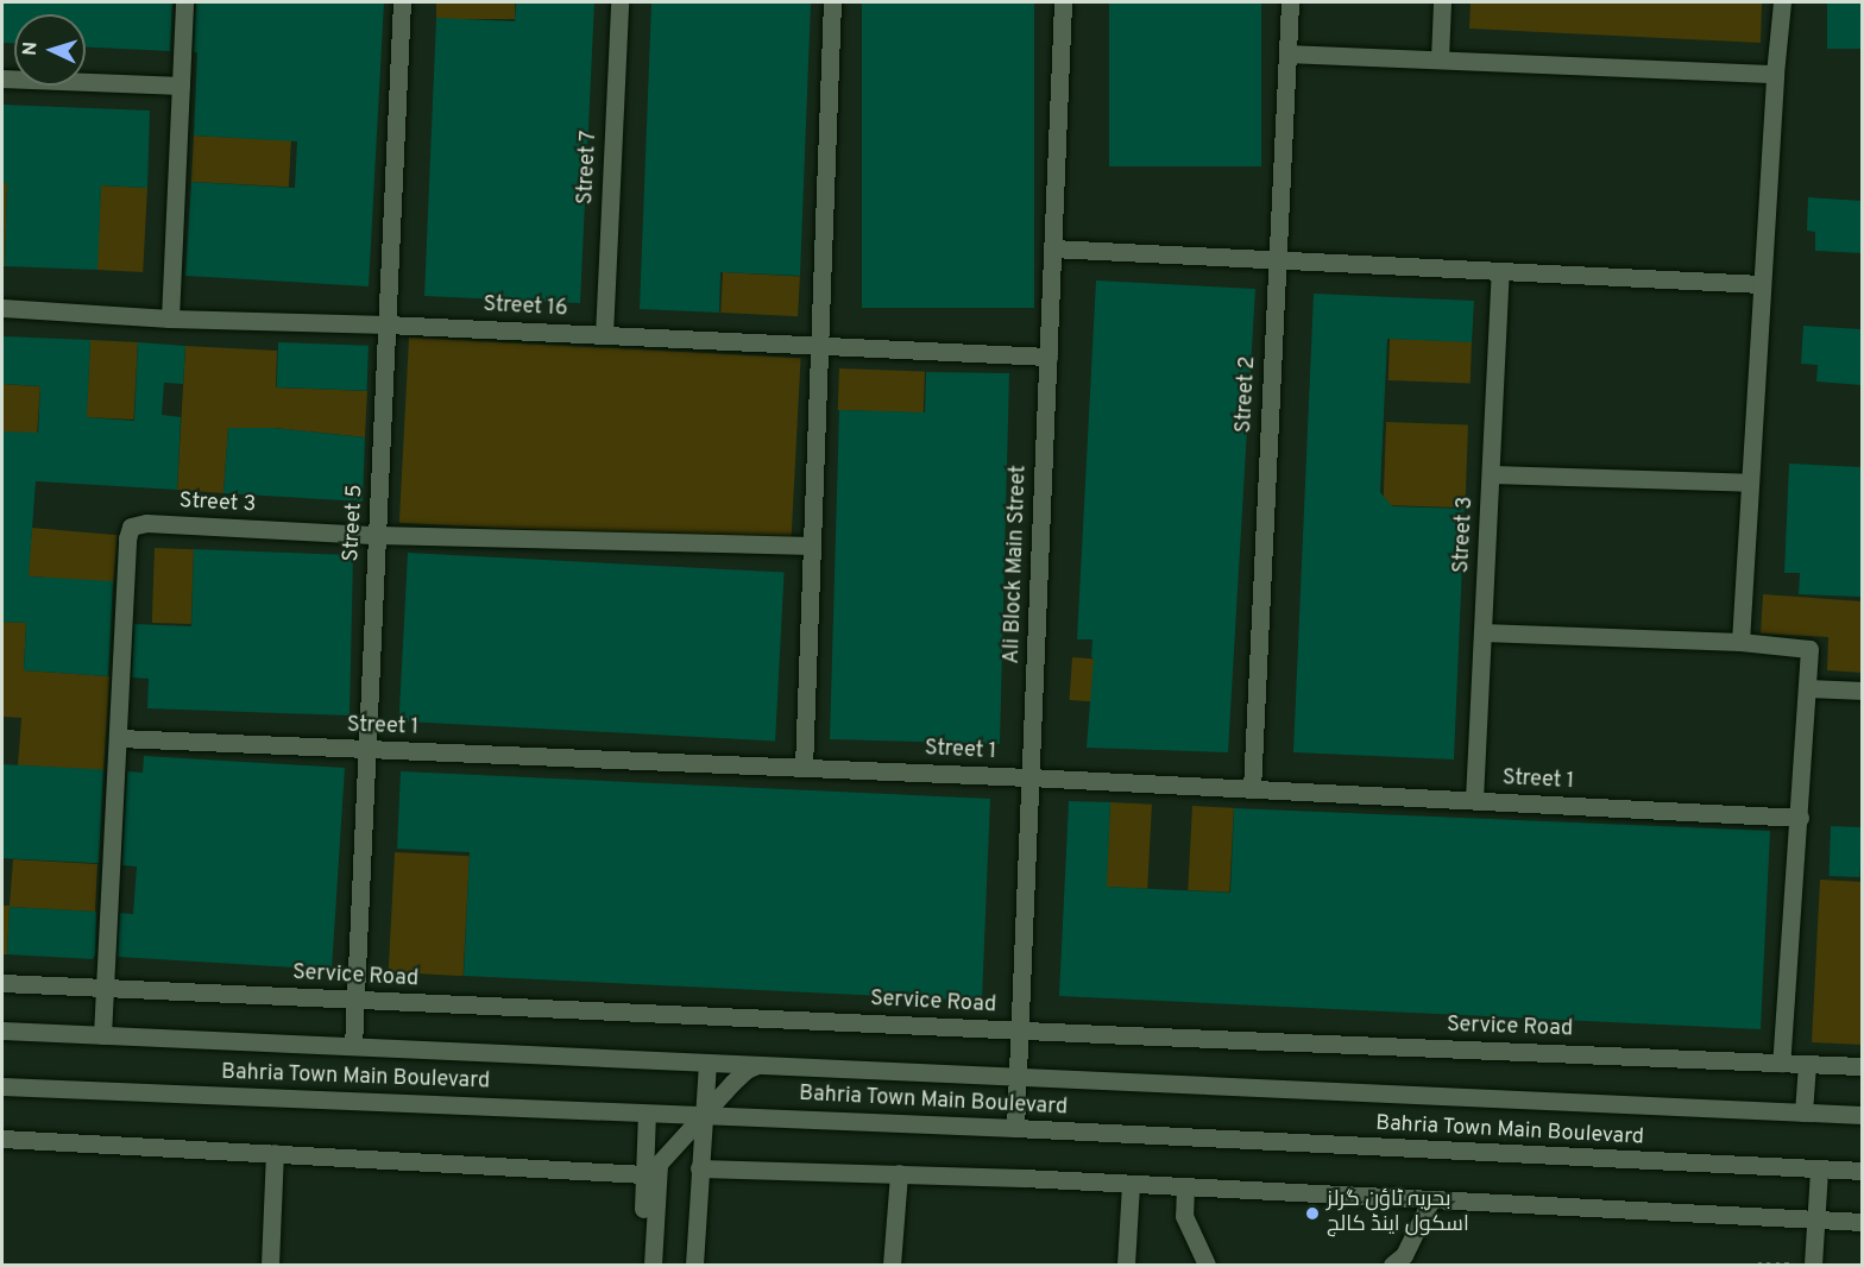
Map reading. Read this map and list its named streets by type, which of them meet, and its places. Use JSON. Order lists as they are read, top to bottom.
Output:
{
  "streets": {
    "street": [
      "Street 7",
      "Street 16",
      "Street 2",
      "Street 3",
      "Street 5",
      "Ali Block Main Street",
      "Street 1",
      "Service Road",
      "Bahria Town Main Boulevard"
    ]
  },
  "crossings": [
    ["Street 7", "Street 16"],
    ["Street 16", "Street 5"],
    ["Street 16", "Ali Block Main Street"],
    ["Street 2", "Street 1"],
    ["Street 3", "Street 5"],
    ["Street 3", "Street 1"],
    ["Street 3", "Service Road"],
    ["Street 3", "Bahria Town Main Boulevard"],
    ["Street 5", "Street 1"],
    ["Street 5", "Service Road"],
    ["Street 5", "Bahria Town Main Boulevard"],
    ["Ali Block Main Street", "Street 1"],
    ["Ali Block Main Street", "Service Road"],
    ["Ali Block Main Street", "Bahria Town Main Boulevard"]
  ],
  "places": ["بحریہ ٹاؤن گرلز اسکول اینڈ کالج"],
  "north": "left"
}
